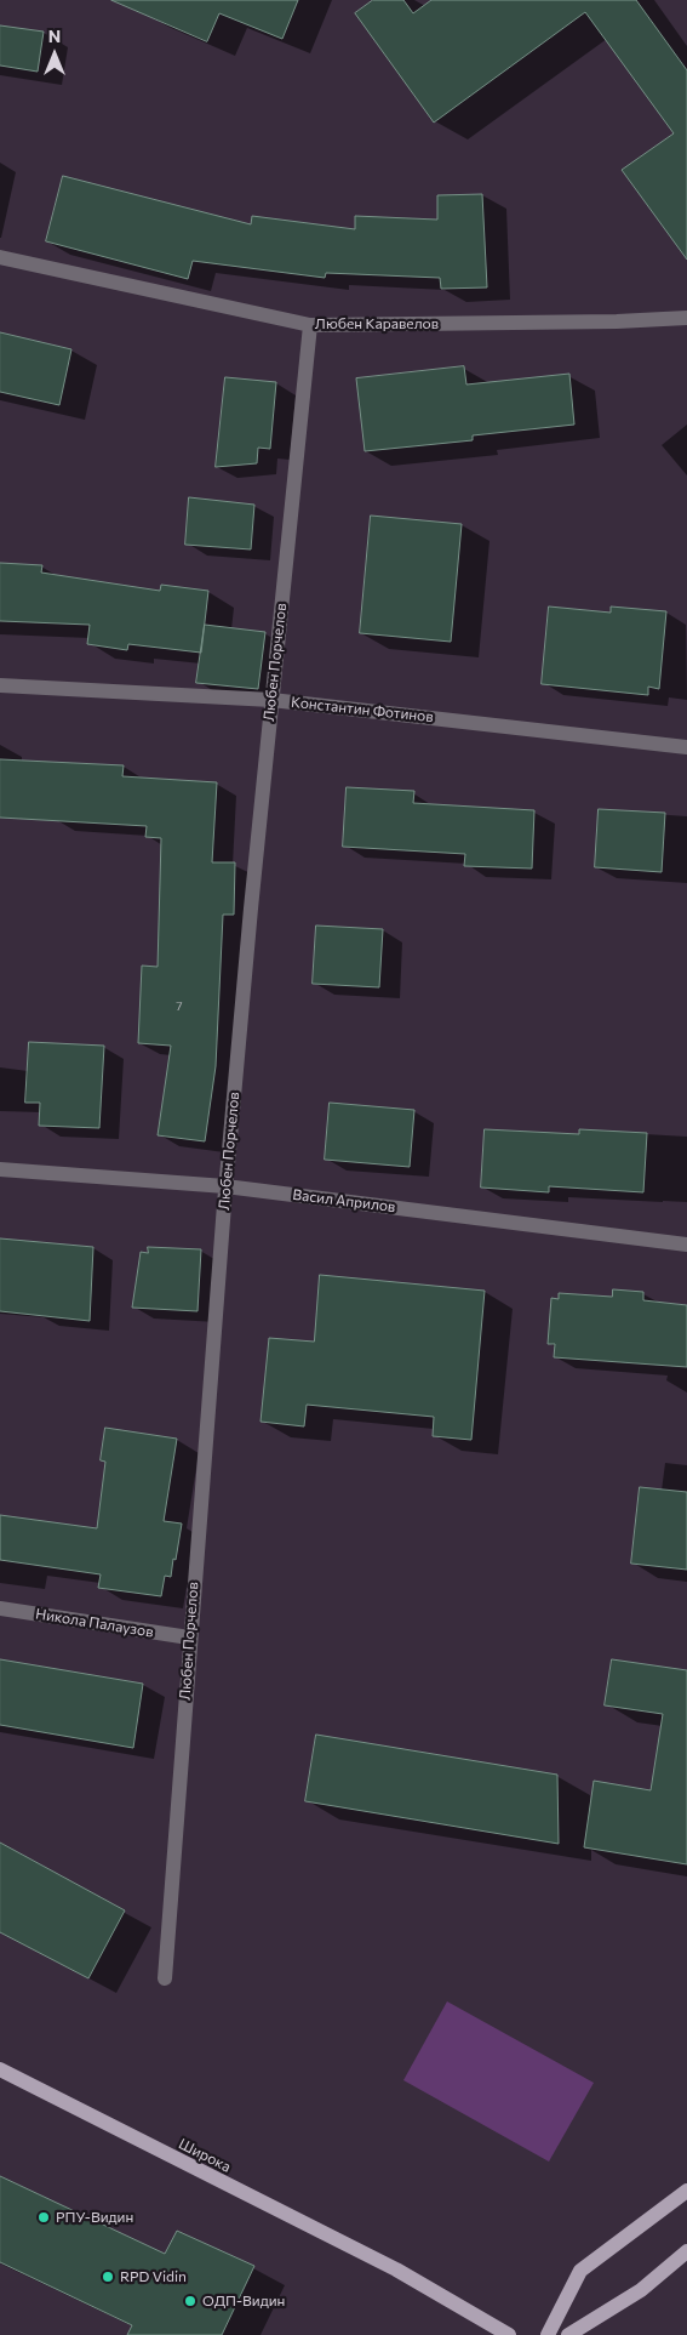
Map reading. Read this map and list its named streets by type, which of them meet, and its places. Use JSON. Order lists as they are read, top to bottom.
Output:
{
  "streets": {
    "main road": ["Широка"],
    "street": [
      "Любен Каравелов",
      "Любен Порчелов",
      "Константин Фотинов",
      "Васил Априлов",
      "Никола Палаузов"
    ]
  },
  "crossings": [
    ["Любен Каравелов", "Любен Порчелов"],
    ["Любен Порчелов", "Константин Фотинов"],
    ["Любен Порчелов", "Васил Априлов"],
    ["Любен Порчелов", "Никола Палаузов"]
  ],
  "places": ["РПУ-Видин", "RPD Vidin", "ОДП-Видин"],
  "house_numbers": ["7"],
  "north": "top"
}
